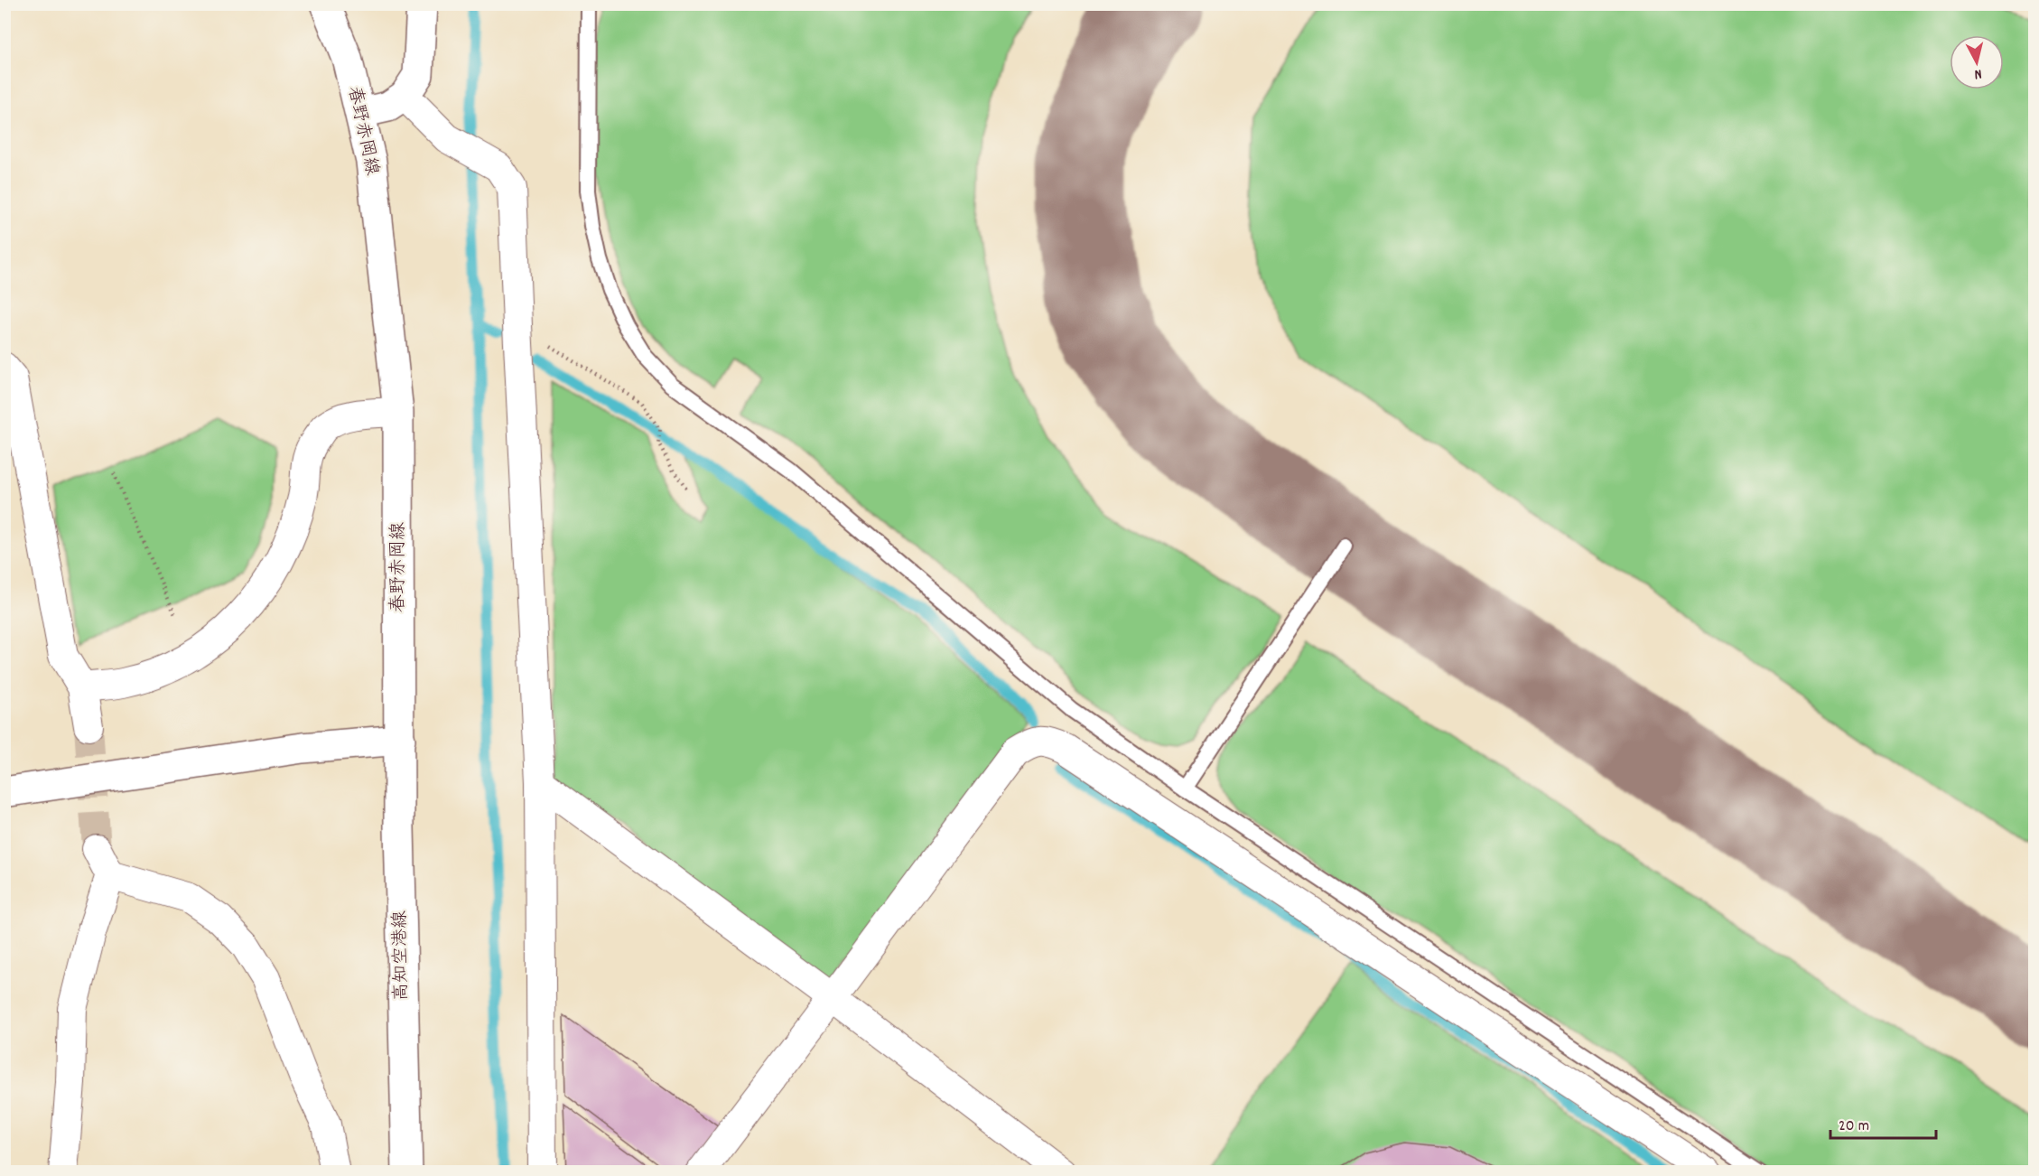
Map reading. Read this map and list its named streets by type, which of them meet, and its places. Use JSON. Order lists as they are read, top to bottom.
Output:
{
  "streets": {
    "main road": ["春野赤岡線", "高知空港線"]
  },
  "crossings": [
    ["春野赤岡線", "高知空港線"]
  ],
  "scale_bar": "20 m",
  "north": "bottom"
}
